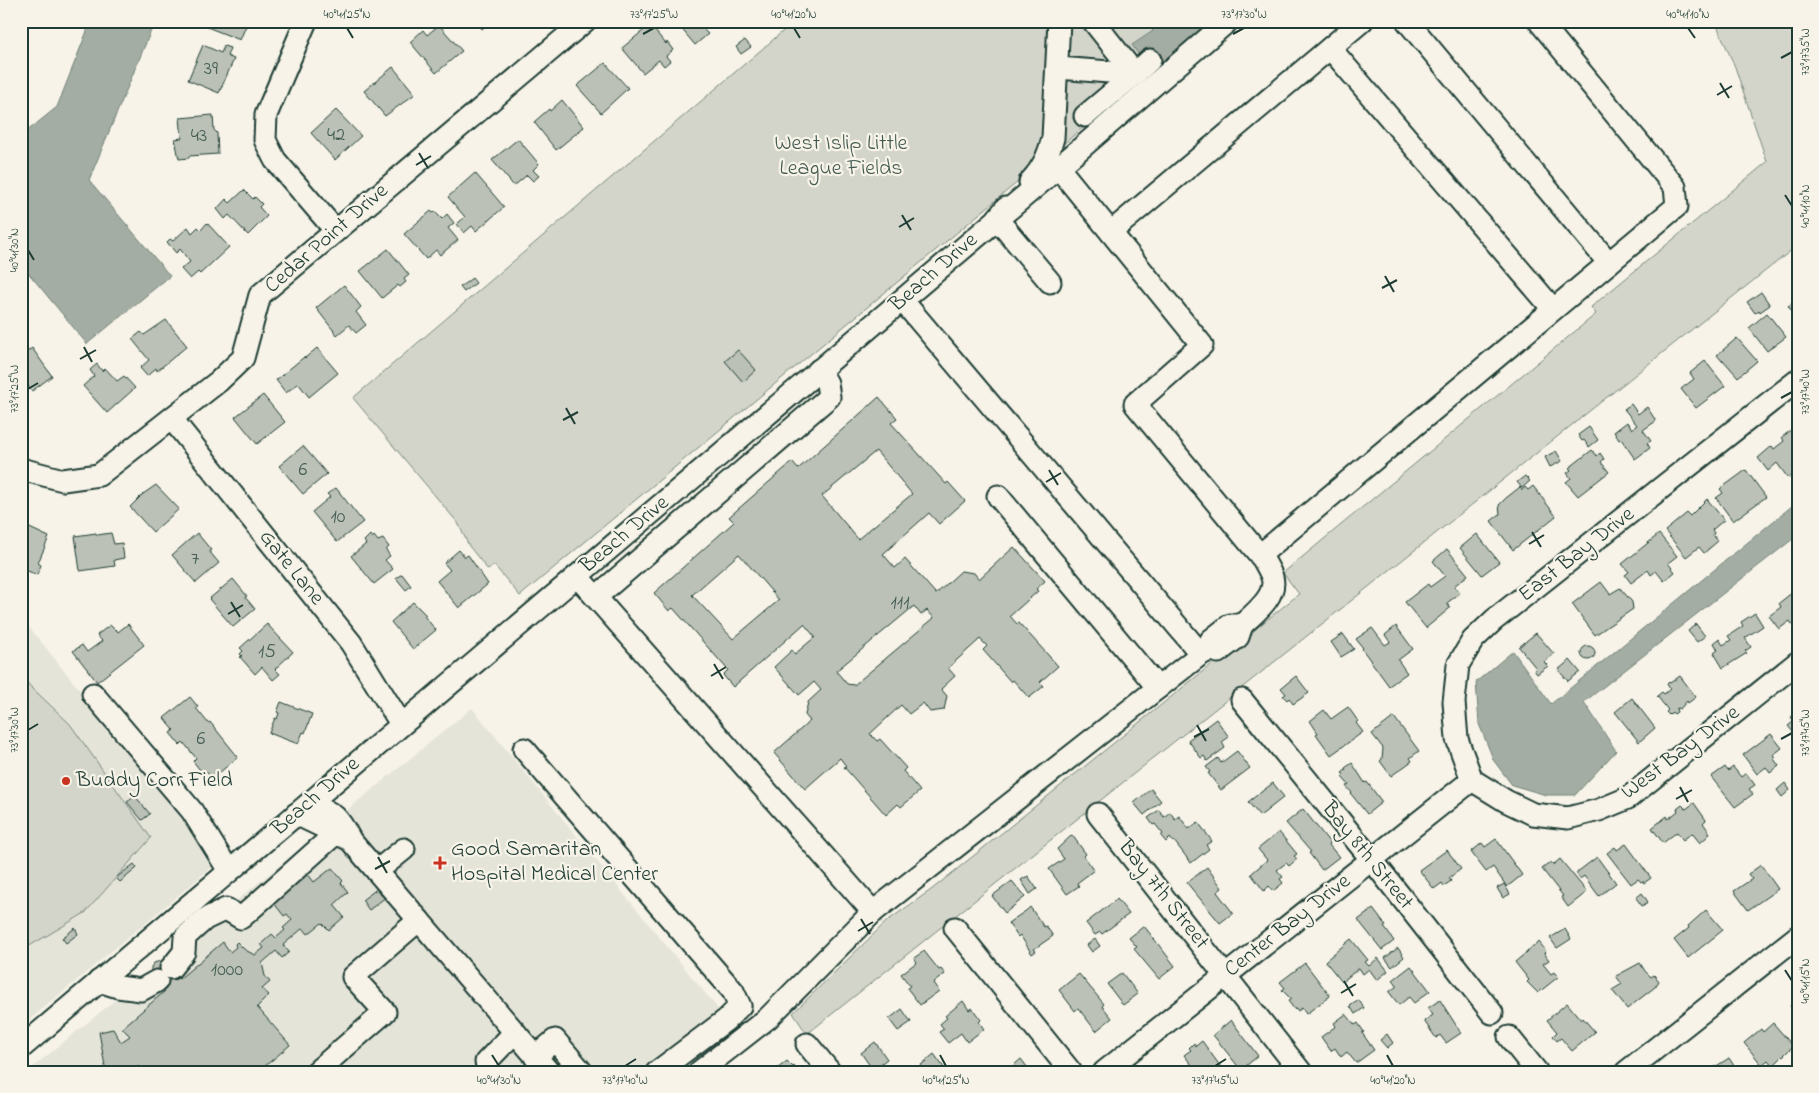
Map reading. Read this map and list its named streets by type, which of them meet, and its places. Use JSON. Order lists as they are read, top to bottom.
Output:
{
  "streets": {
    "street": [
      "Cedar Point Drive",
      "Beach Drive",
      "East Bay Drive",
      "Gate Lane",
      "West Bay Drive",
      "Bay 8th Street",
      "Bay 7th Street",
      "Center Bay Drive"
    ]
  },
  "crossings": [
    ["Cedar Point Drive", "Gate Lane"],
    ["Beach Drive", "Gate Lane"],
    ["East Bay Drive", "West Bay Drive"],
    ["East Bay Drive", "Center Bay Drive"],
    ["West Bay Drive", "Center Bay Drive"],
    ["Bay 8th Street", "Center Bay Drive"],
    ["Bay 7th Street", "Center Bay Drive"]
  ],
  "parks": ["West Islip Little League Fields"],
  "places": {
    "other": ["Buddy Corr Field"],
    "health": ["Good Samaritan Hospital Medical Center"]
  },
  "house_numbers": [
    "39",
    "42",
    "43",
    "6",
    "10",
    "7",
    "111",
    "15",
    "6",
    "1000"
  ],
  "coordinates": [
    "40°41'25\"N",
    "73°17'25\"W",
    "40°41'20\"N",
    "73°17'30\"W",
    "40°41'10\"N",
    "73°17'35\"W",
    "40°41'30\"N",
    "73°17'40\"W",
    "73°17'45\"W",
    "40°41'15\"N"
  ]
}
